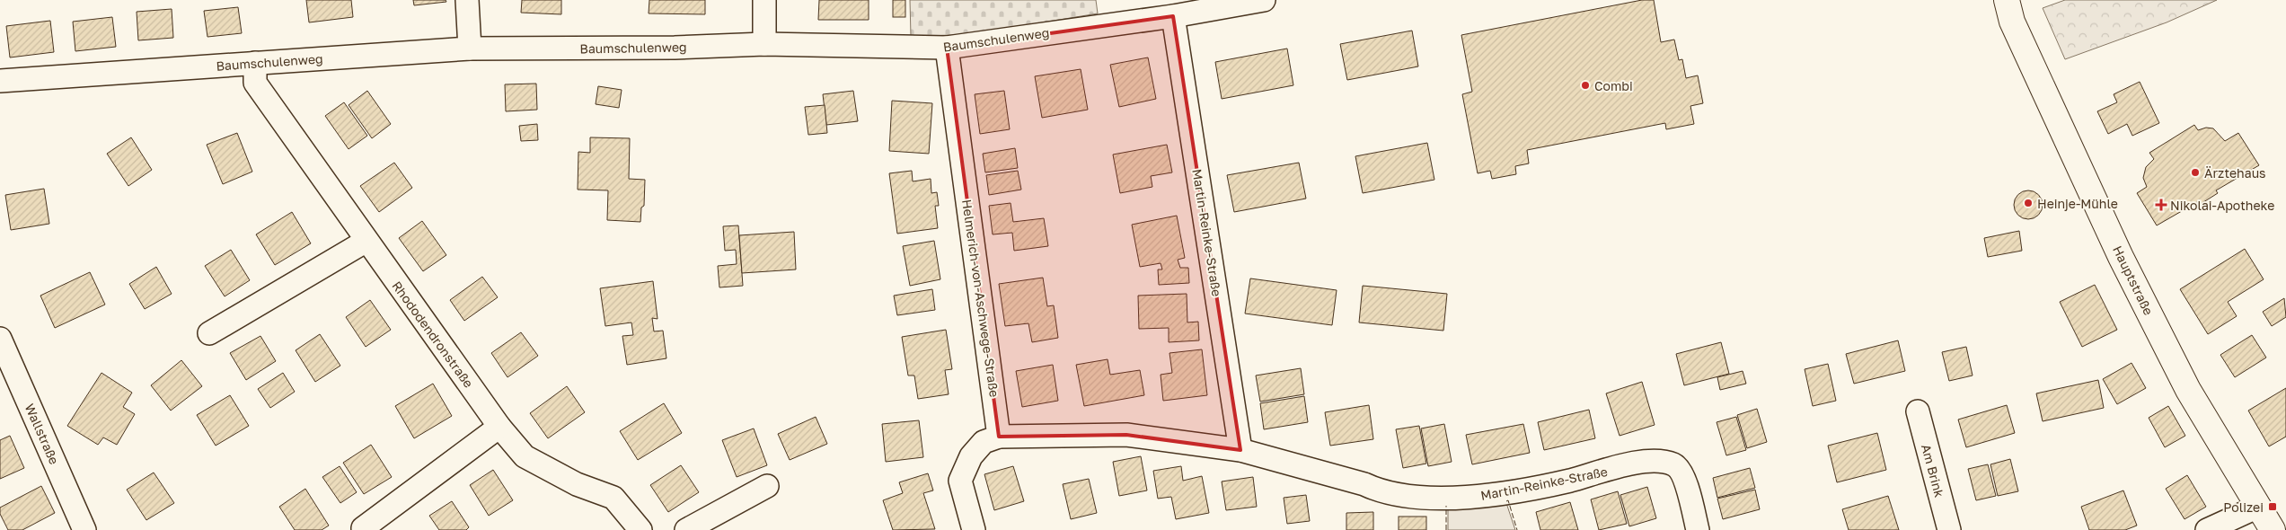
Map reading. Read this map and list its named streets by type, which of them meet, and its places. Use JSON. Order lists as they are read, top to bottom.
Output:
{
  "streets": {
    "main road": ["Hauptstraße"],
    "street": [
      "Baumschulenweg",
      "Martin-Reinke-Straße",
      "Helmerich-von-Aschwege-Straße",
      "Rhododendronstraße",
      "Wallstraße",
      "Am Brink"
    ]
  },
  "crossings": [
    ["Baumschulenweg", "Martin-Reinke-Straße"],
    ["Baumschulenweg", "Helmerich-von-Aschwege-Straße"],
    ["Baumschulenweg", "Rhododendronstraße"],
    ["Martin-Reinke-Straße", "Helmerich-von-Aschwege-Straße"]
  ],
  "places": {
    "other": ["Combi", "Ärztehaus", "Heinje-Mühle"],
    "health": ["Nikolai-Apotheke"],
    "transit": ["Polizei"]
  }
}
